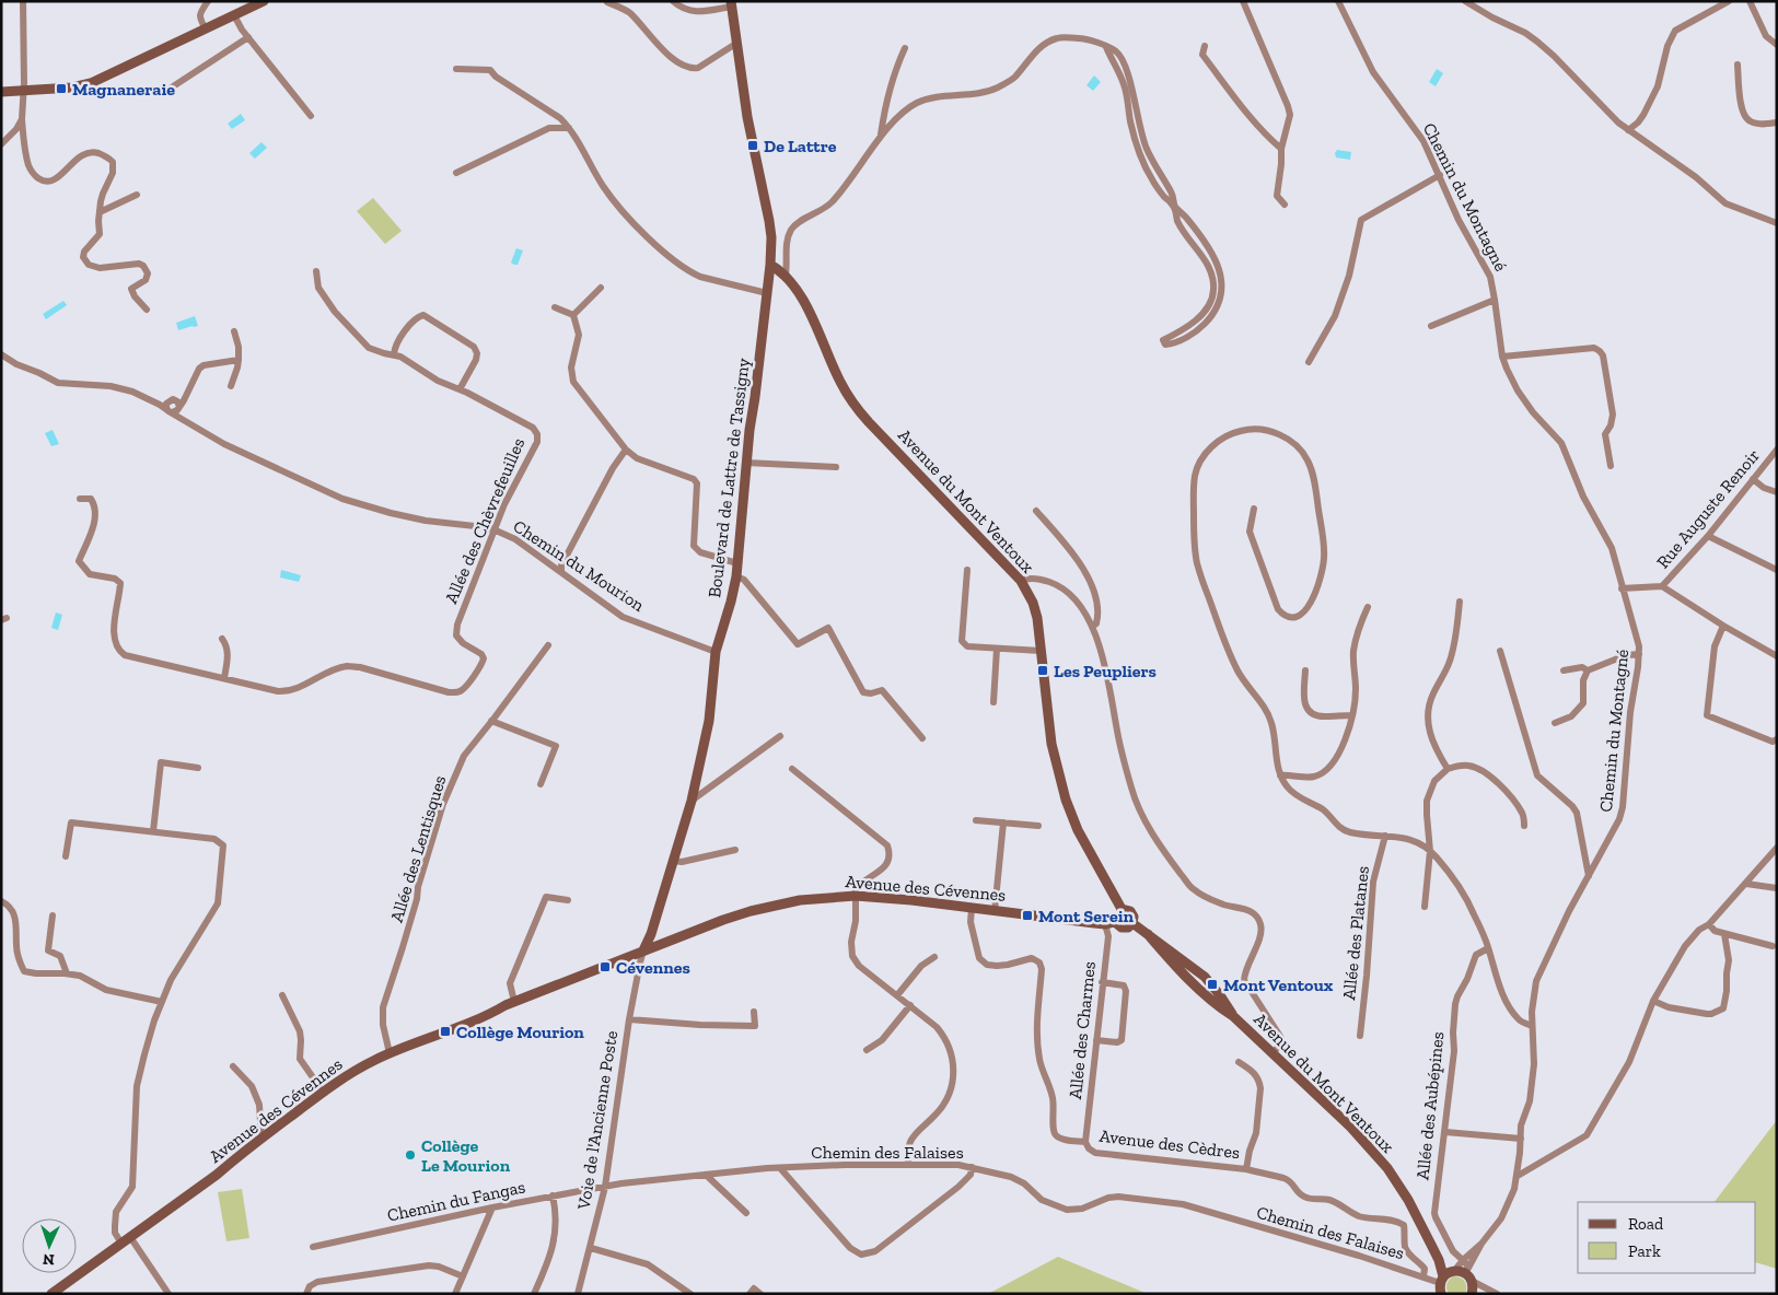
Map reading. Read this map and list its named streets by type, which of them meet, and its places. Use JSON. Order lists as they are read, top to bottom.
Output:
{
  "streets": {
    "street": [
      "Chemin du Montagné",
      "Boulevard de Lattre de Tassigny",
      "Avenue du Mont Ventoux",
      "Rue Auguste Renoir",
      "Allée des Chèvrefeuilles",
      "Chemin du Mourion",
      "Allée des Lentisques",
      "Avenue des Cévennes",
      "Allée des Platanes",
      "Allée des Charmes",
      "Allée des Aubépines",
      "Voie de l'Ancienne Poste",
      "Avenue des Cèdres",
      "Chemin des Falaises",
      "Chemin du Fangas"
    ]
  },
  "crossings": [
    ["Chemin du Montagné", "Avenue du Mont Ventoux"],
    ["Chemin du Montagné", "Allée des Aubépines"],
    ["Chemin du Montagné", "Chemin des Falaises"],
    ["Boulevard de Lattre de Tassigny", "Avenue du Mont Ventoux"],
    ["Boulevard de Lattre de Tassigny", "Chemin du Mourion"],
    ["Boulevard de Lattre de Tassigny", "Avenue des Cévennes"],
    ["Boulevard de Lattre de Tassigny", "Voie de l'Ancienne Poste"],
    ["Avenue du Mont Ventoux", "Avenue des Cévennes"],
    ["Avenue du Mont Ventoux", "Allée des Charmes"],
    ["Avenue du Mont Ventoux", "Chemin des Falaises"],
    ["Allée des Chèvrefeuilles", "Chemin du Mourion"],
    ["Allée des Lentisques", "Avenue des Cévennes"],
    ["Avenue des Cévennes", "Allée des Charmes"],
    ["Avenue des Cévennes", "Voie de l'Ancienne Poste"],
    ["Avenue des Cévennes", "Avenue des Cèdres"],
    ["Allée des Charmes", "Avenue des Cèdres"],
    ["Voie de l'Ancienne Poste", "Chemin des Falaises"],
    ["Voie de l'Ancienne Poste", "Chemin du Fangas"],
    ["Avenue des Cèdres", "Chemin des Falaises"],
    ["Chemin des Falaises", "Chemin du Fangas"]
  ],
  "places": {
    "transit": [
      "Magnaneraie",
      "De Lattre",
      "Les Peupliers",
      "Mont Serein",
      "Cévennes",
      "Mont Ventoux",
      "Collège Mourion"
    ],
    "other": ["Collège Le Mourion"]
  },
  "legend": ["Road", "Park"],
  "north": "bottom"
}
